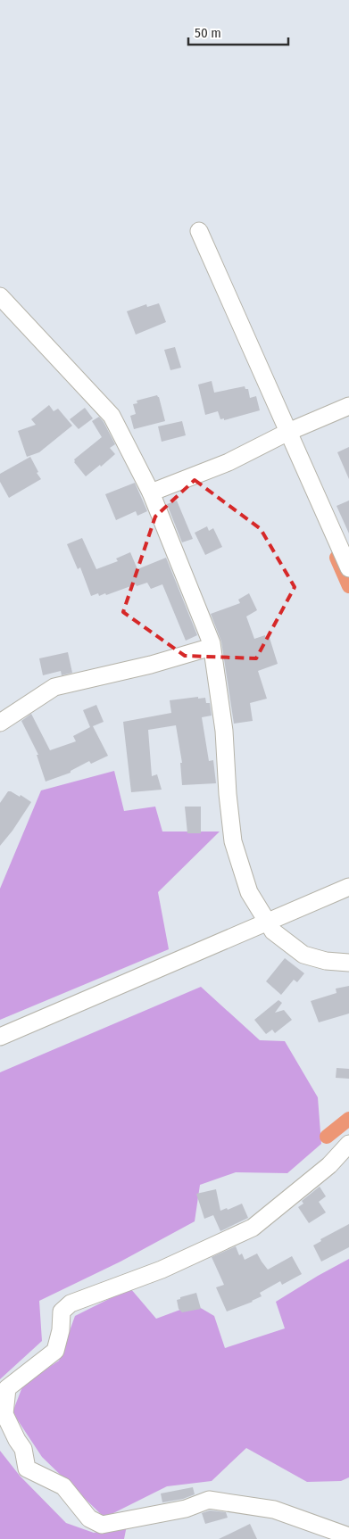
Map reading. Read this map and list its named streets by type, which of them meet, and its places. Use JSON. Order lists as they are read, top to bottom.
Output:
{
  "scale_bar": "50 m"
}
